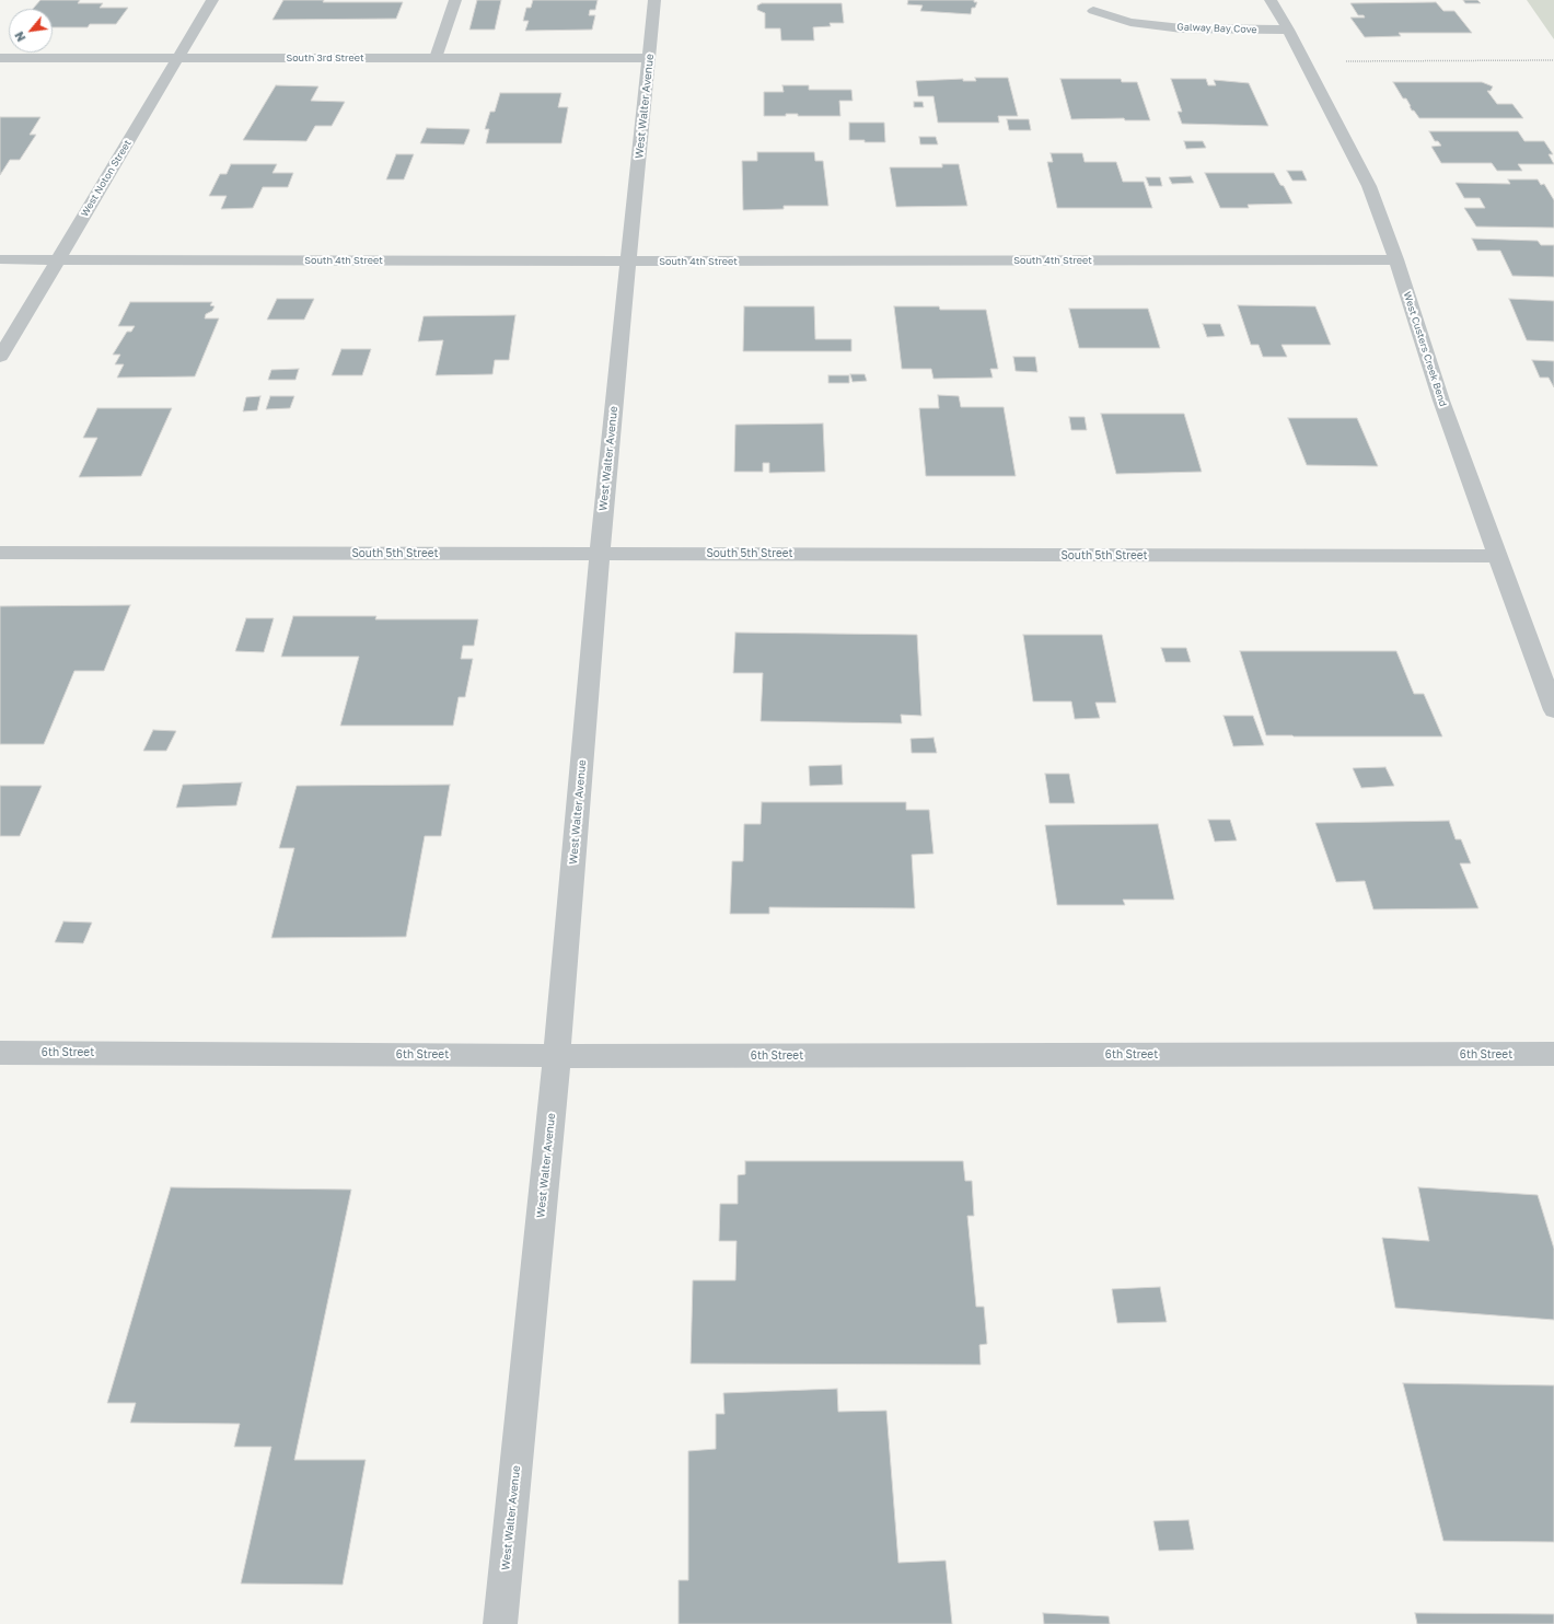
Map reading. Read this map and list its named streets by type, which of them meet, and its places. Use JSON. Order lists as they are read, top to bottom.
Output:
{
  "streets": {
    "street": [
      "Galway Bay Cove",
      "South 3rd Street",
      "West Walter Avenue",
      "West Noton Street",
      "South 4th Street",
      "West Custers Creek Bend",
      "South 5th Street",
      "6th Street"
    ]
  },
  "crossings": [
    ["Galway Bay Cove", "West Custers Creek Bend"],
    ["South 3rd Street", "West Walter Avenue"],
    ["South 3rd Street", "West Noton Street"],
    ["West Walter Avenue", "South 4th Street"],
    ["West Walter Avenue", "South 5th Street"],
    ["West Walter Avenue", "6th Street"],
    ["West Noton Street", "South 4th Street"],
    ["South 4th Street", "West Custers Creek Bend"],
    ["West Custers Creek Bend", "South 5th Street"]
  ],
  "north": "bottom left"
}
